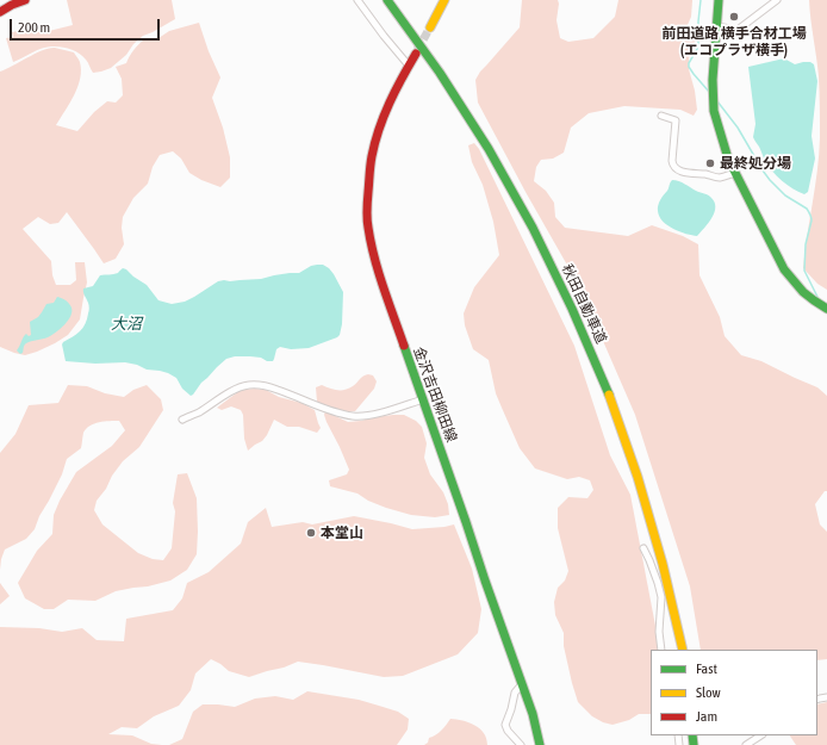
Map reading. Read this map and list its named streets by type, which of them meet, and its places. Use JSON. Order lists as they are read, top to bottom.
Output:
{
  "streets": {
    "main road": ["秋田自動車道", "金沢吉田柳田線"]
  },
  "water": ["大沼"],
  "places": ["前田道路 横手合材工場 (エコプラザ横手)", "最終処分場", "本堂山"],
  "legend": ["Fast", "Slow", "Jam"],
  "scale_bar": "200 m"
}
